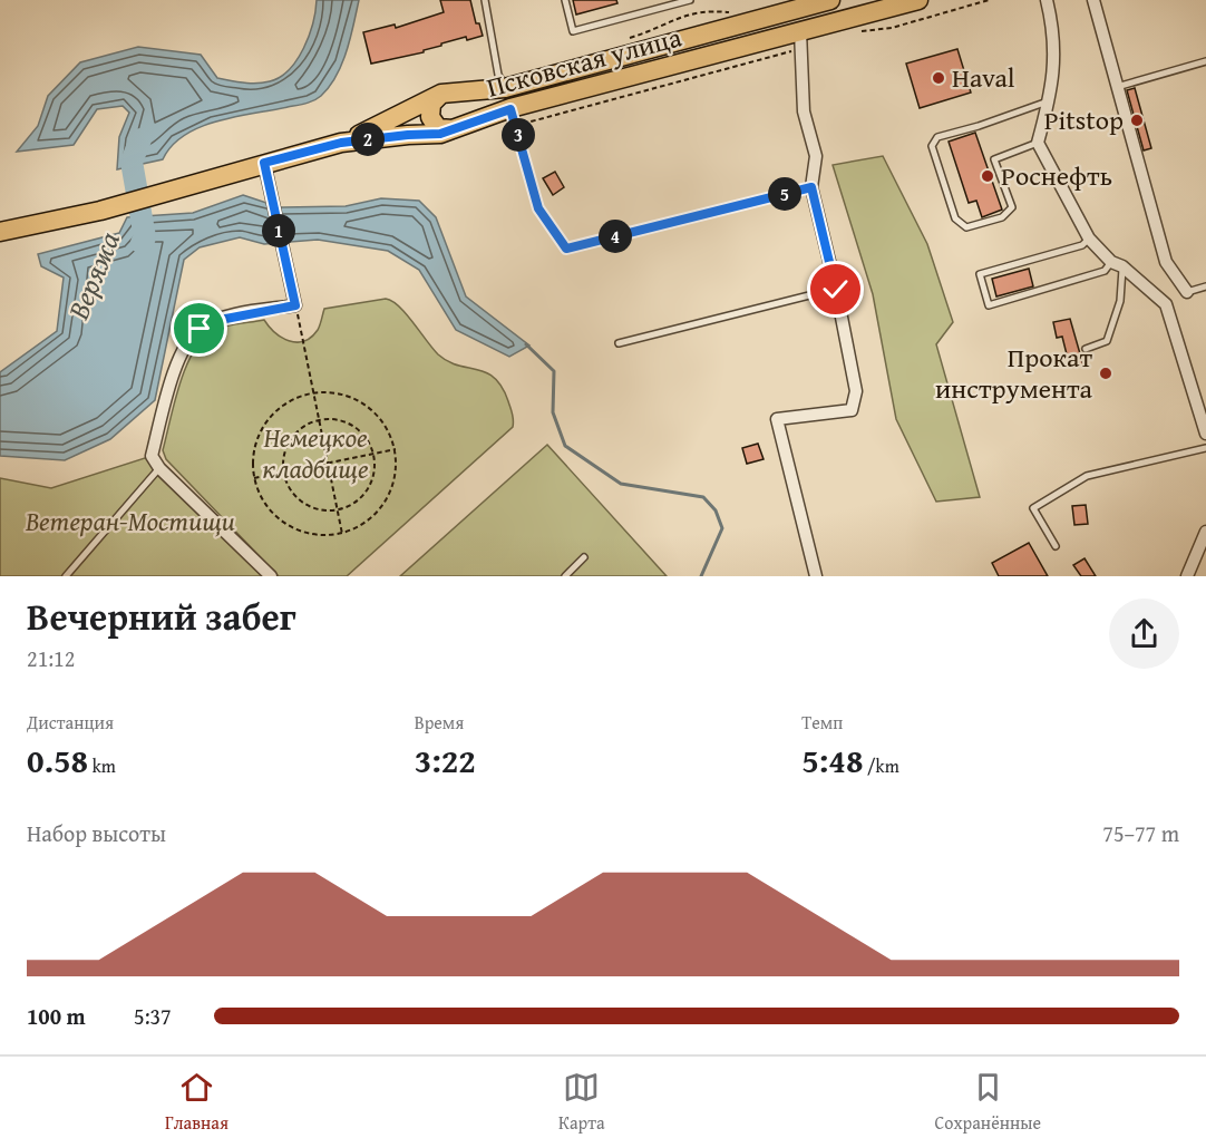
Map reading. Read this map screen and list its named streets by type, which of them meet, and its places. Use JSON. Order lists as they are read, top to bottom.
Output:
{
  "streets": {
    "main road": ["Псковская улица"]
  },
  "water": ["Веряжа"],
  "parks": ["Немецкое кладбище", "Ветеран-Мостищи"],
  "places": [
    "Haval",
    "Pitstop",
    "Роснефть",
    "Прокат инструмента"
  ],
  "page": {
    "pins": [
      "3",
      "2",
      "5",
      "1",
      "4"
    ],
    "heading": ["Вечерний забег", "21:12"],
    "stats": [
      ["Дистанция", "0.58 km"],
      ["Время", "3:22"],
      ["Темп", "5:48 /km"]
    ],
    "chart": ["Набор высоты", "75–77 m"],
    "list": [
      {
        "name": "100 m",
        "note": "5:37"
      }
    ],
    "tabs": ["Главная", "Карта", "Сохранённые"]
  }
}
